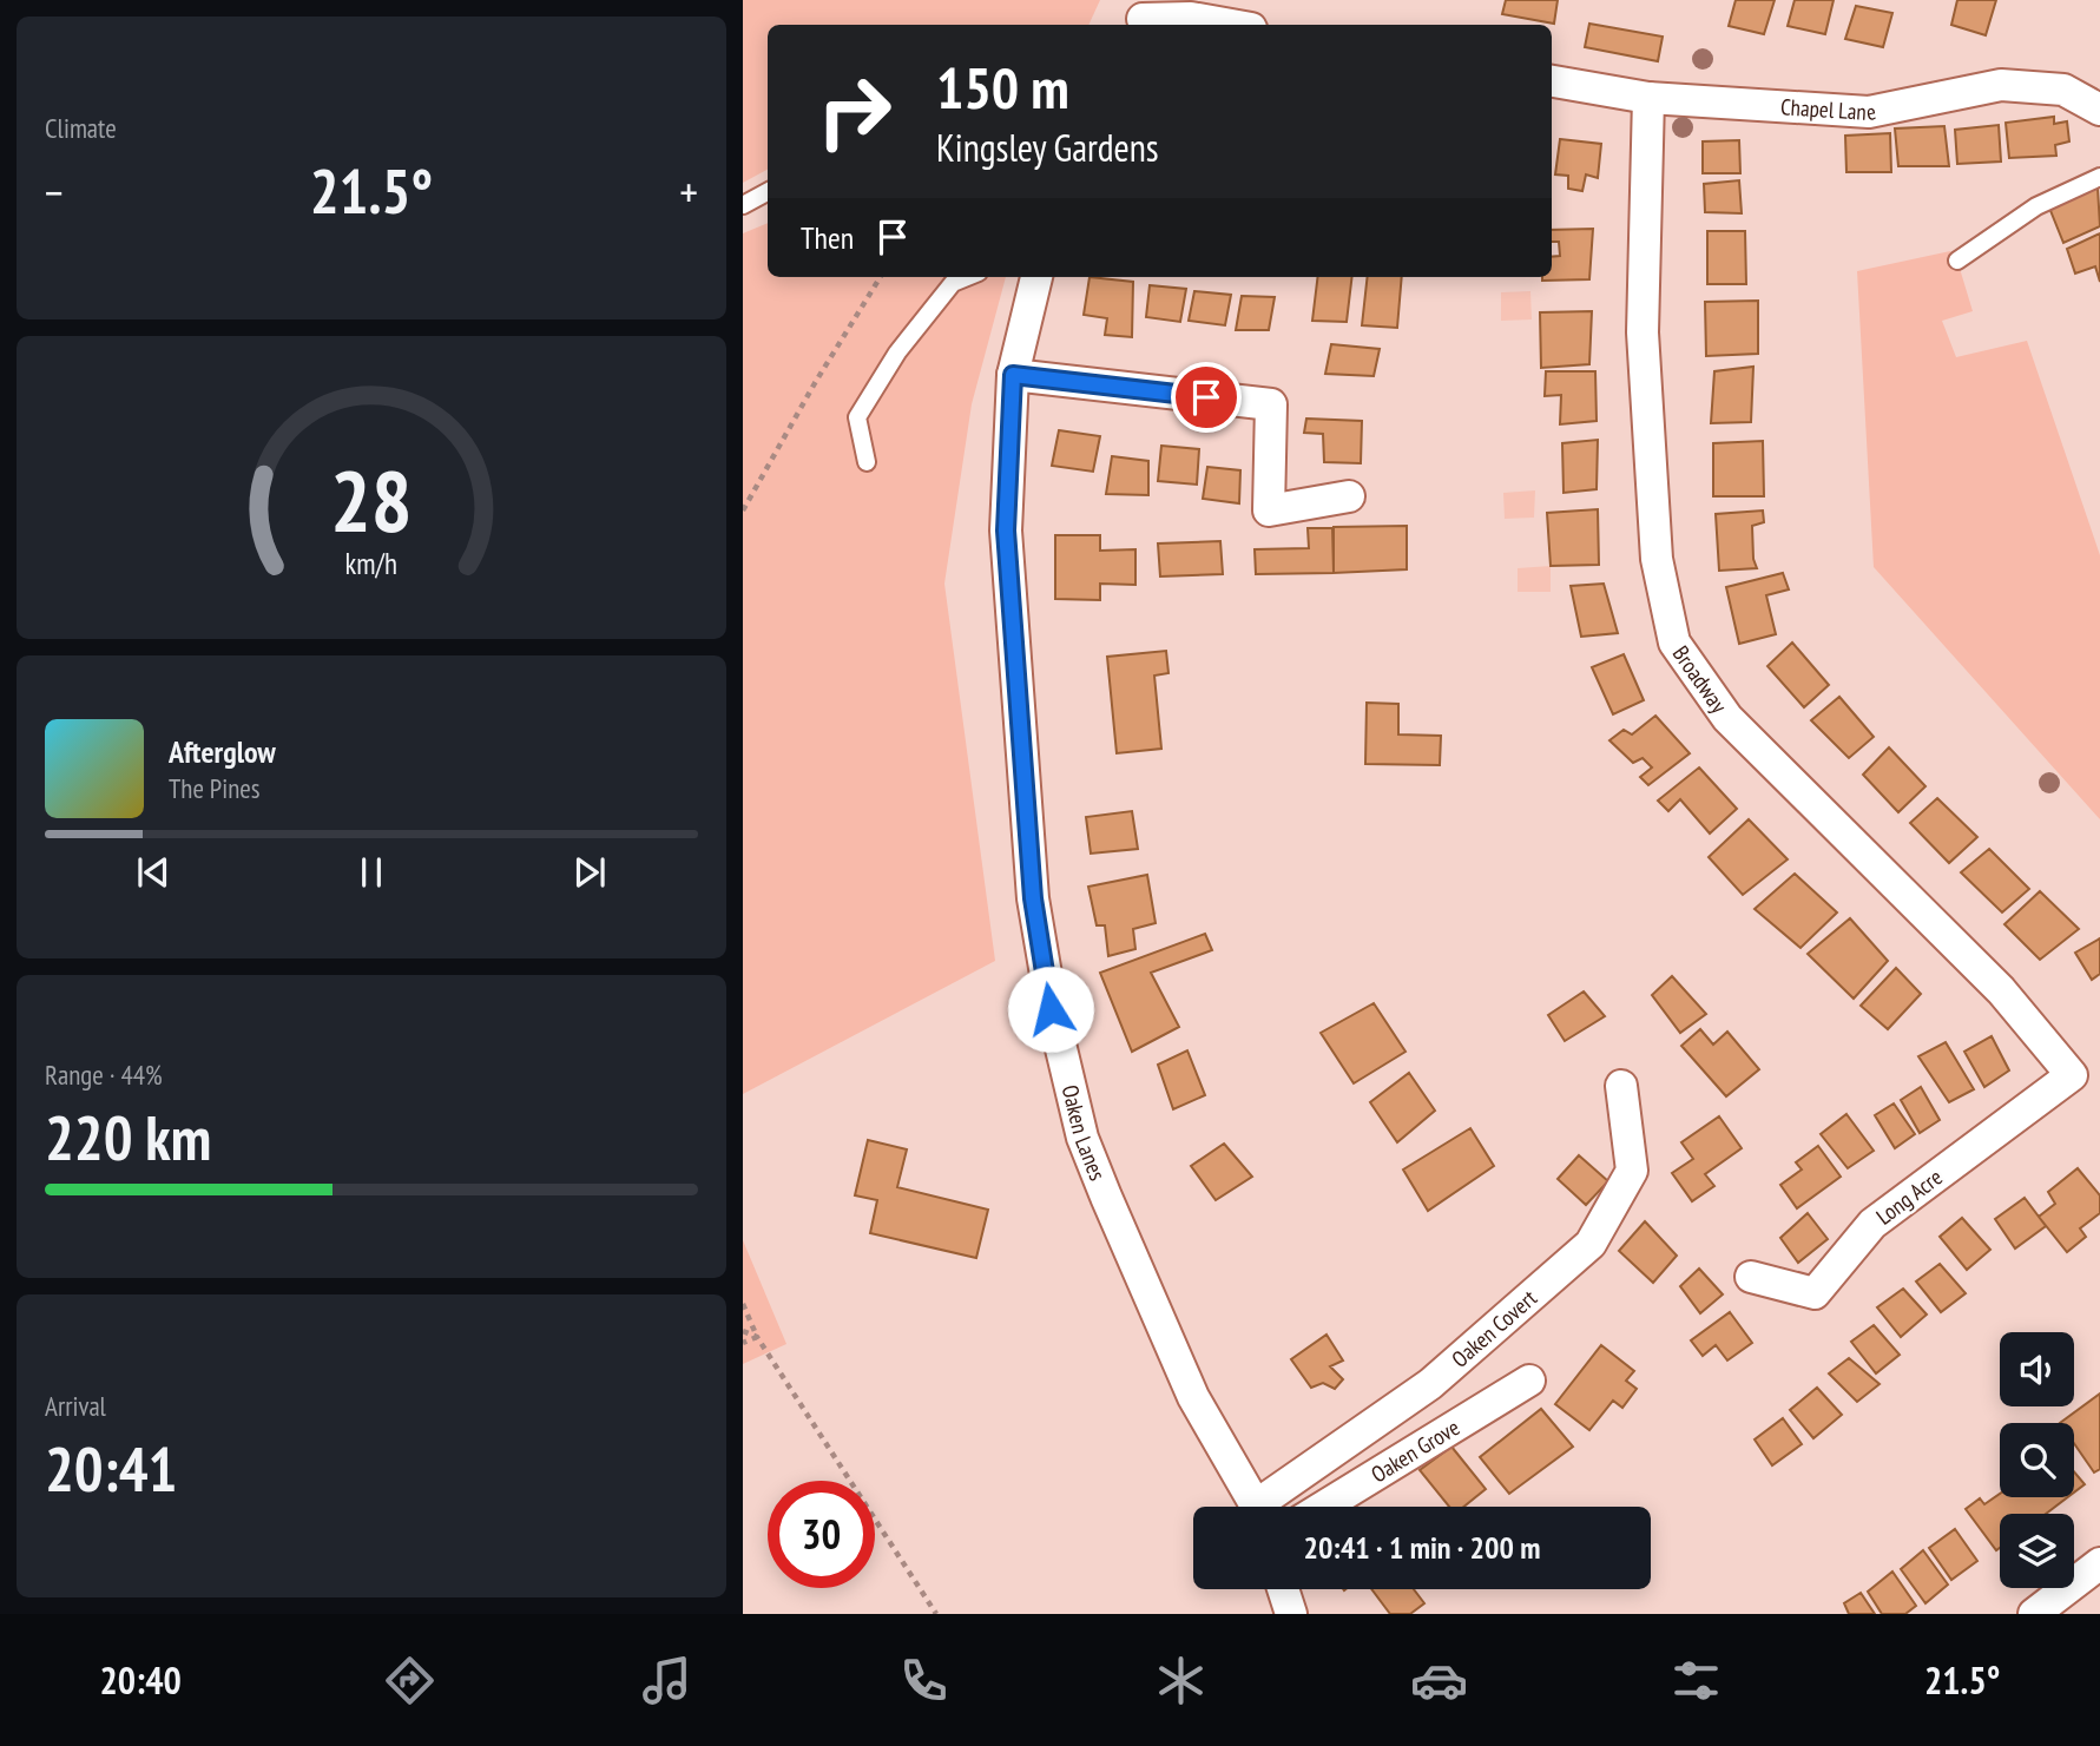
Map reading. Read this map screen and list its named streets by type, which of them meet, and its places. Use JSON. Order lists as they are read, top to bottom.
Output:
{
  "streets": {
    "street": [
      "Chapel Lane",
      "Broadway",
      "Oaken Lanes",
      "Long Acre",
      "Oaken Covert",
      "Oaken Grove"
    ]
  },
  "crossings": [
    ["Chapel Lane", "Broadway"],
    ["Broadway", "Long Acre"]
  ],
  "page": {
    "tile": [
      "Climate",
      ["Range · 44%", "220 km"],
      ["Arrival", "20:41"]
    ],
    "turn": ["150 m", "Kingsley Gardens"],
    "heat": ["−", "21.5°", "+"],
    "then": "Then",
    "song": ["Afterglow", "The Pines"],
    "limit": "30",
    "trip": "20:41 · 1 min · 200 m",
    "tabs": ["20:40", "21.5°"],
    "gauge": ["28", "km/h"]
  }
}
